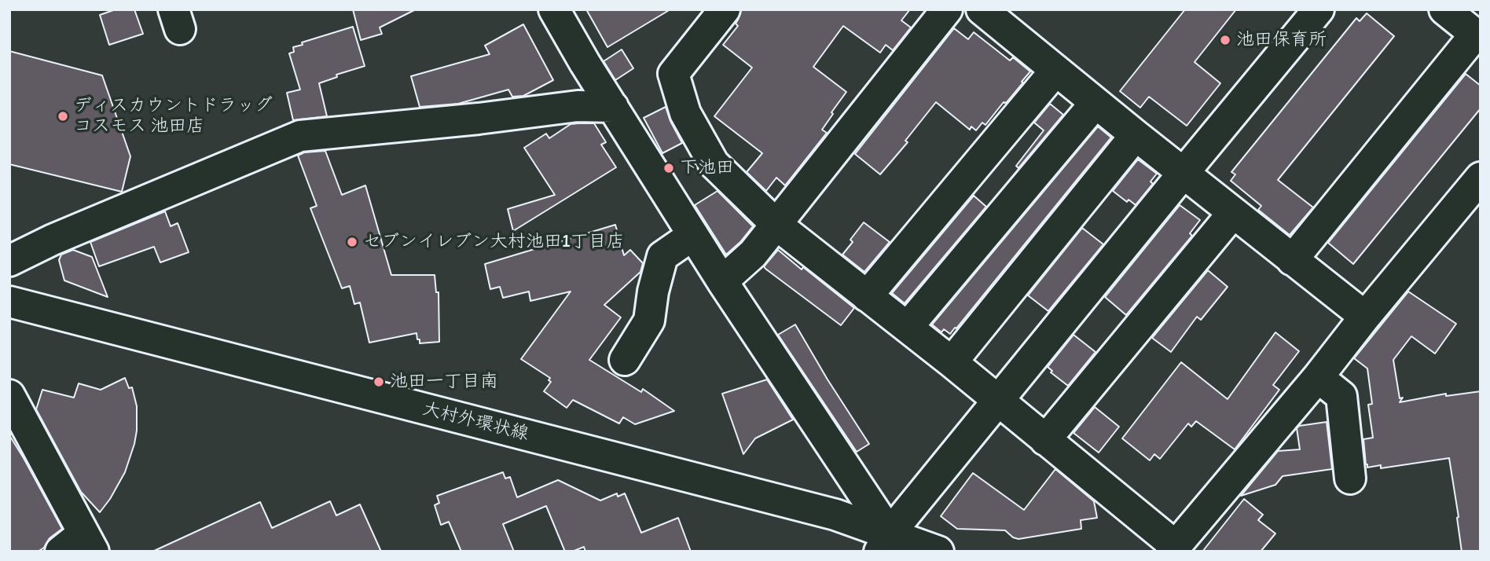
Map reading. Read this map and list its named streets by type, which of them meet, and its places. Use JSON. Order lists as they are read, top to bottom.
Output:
{
  "streets": {
    "street": ["大村外環状線"]
  },
  "places": [
    "池田保育所",
    "ディスカウントドラッグ コスモス 池田店",
    "下池田",
    "セブンイレブン大村池田1丁目店",
    "池田一丁目南"
  ]
}
